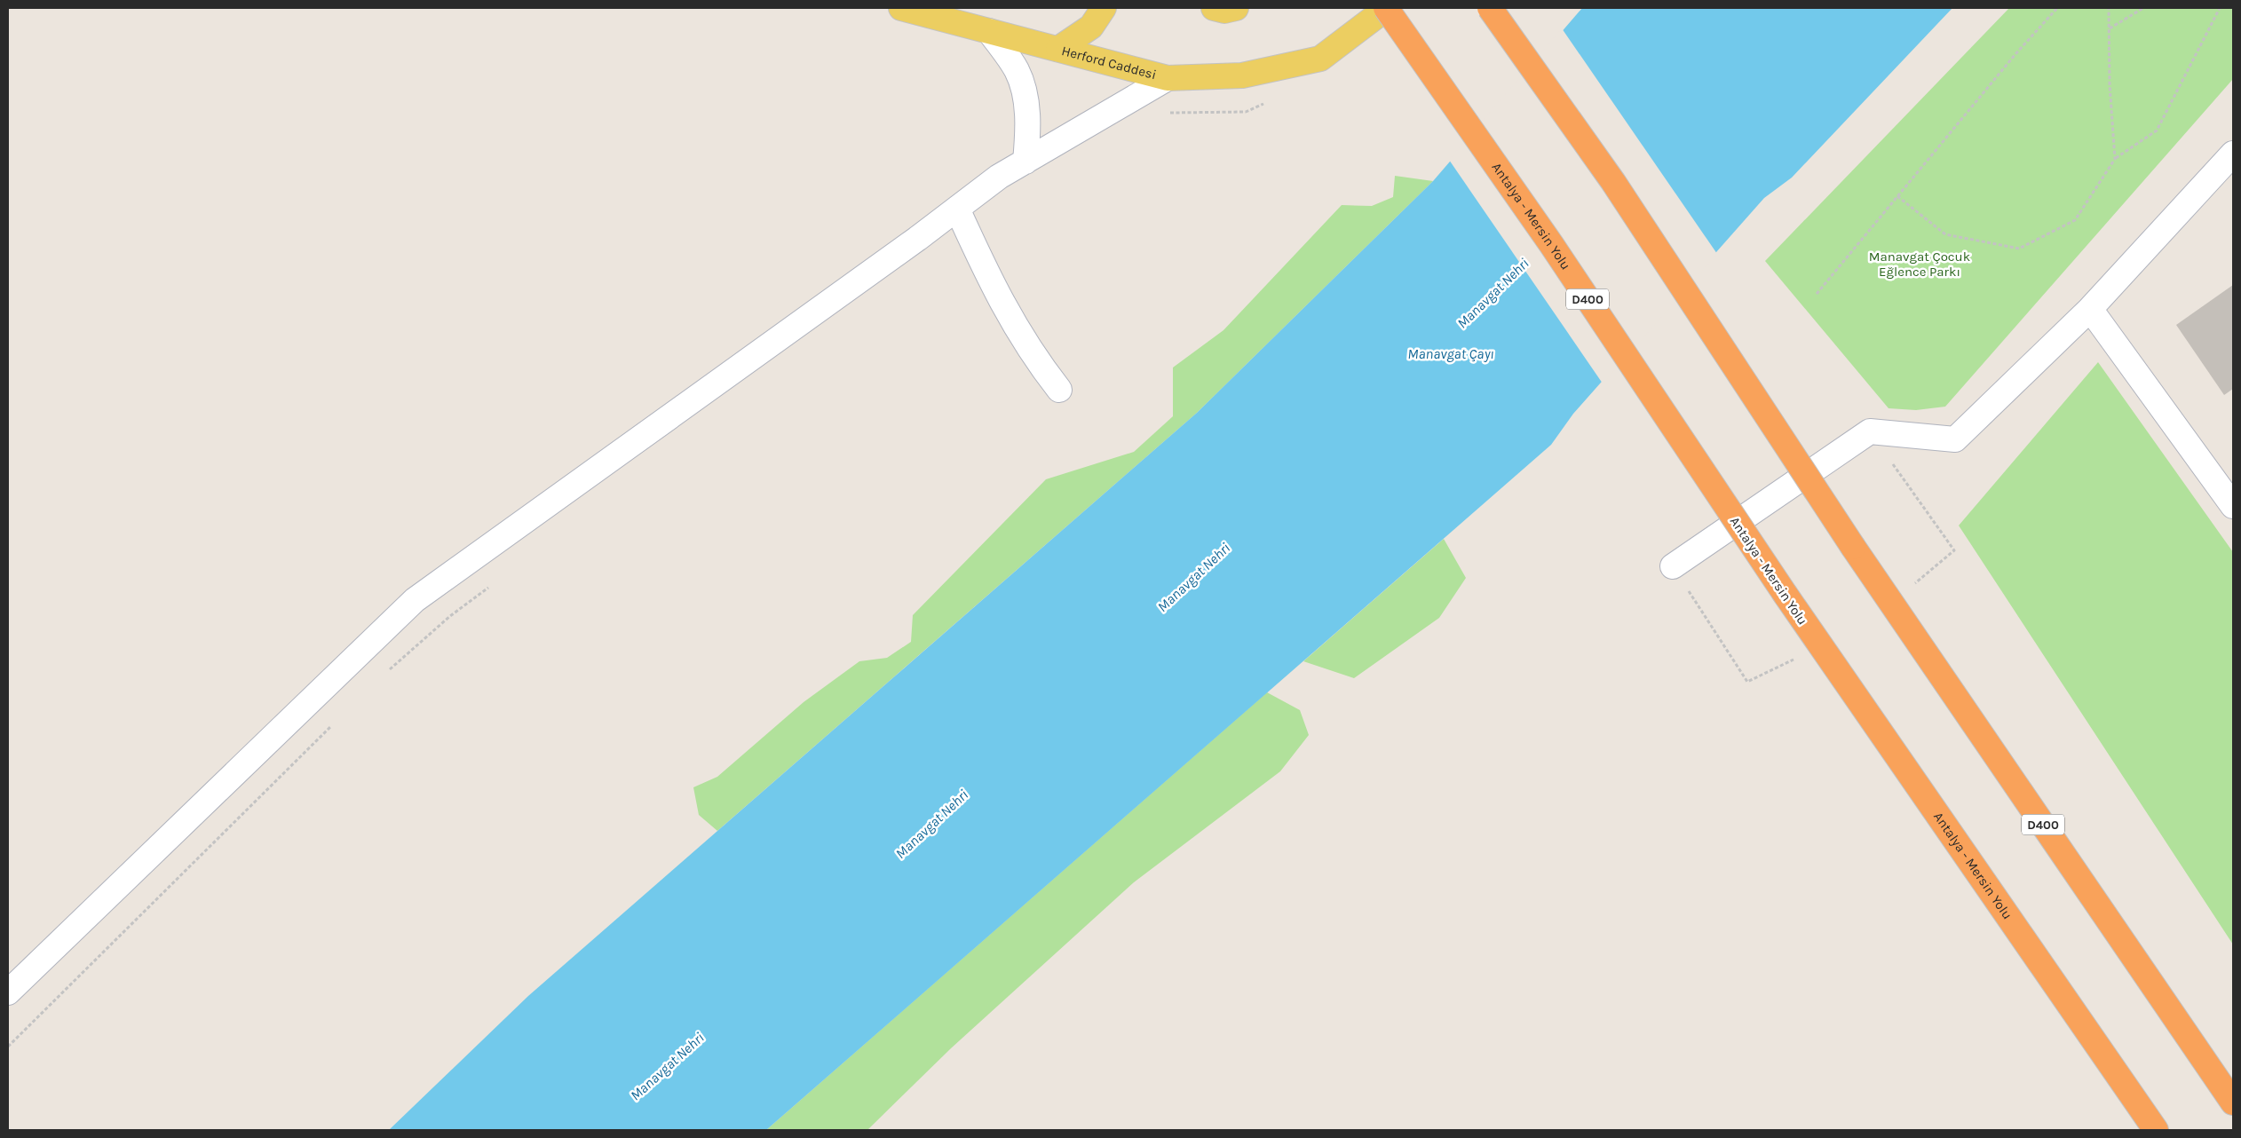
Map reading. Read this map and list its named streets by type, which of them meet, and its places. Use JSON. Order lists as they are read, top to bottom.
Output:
{
  "streets": {
    "highway": ["Antalya - Mersin Yolu", "D400"],
    "main road": ["Herford Caddesi"]
  },
  "crossings": [
    ["Herford Caddesi", "Antalya - Mersin Yolu"]
  ],
  "water": ["Manavgat Nehri", "Manavgat Çayı"],
  "parks": ["Manavgat Çocuk Eğlence Parkı"]
}
